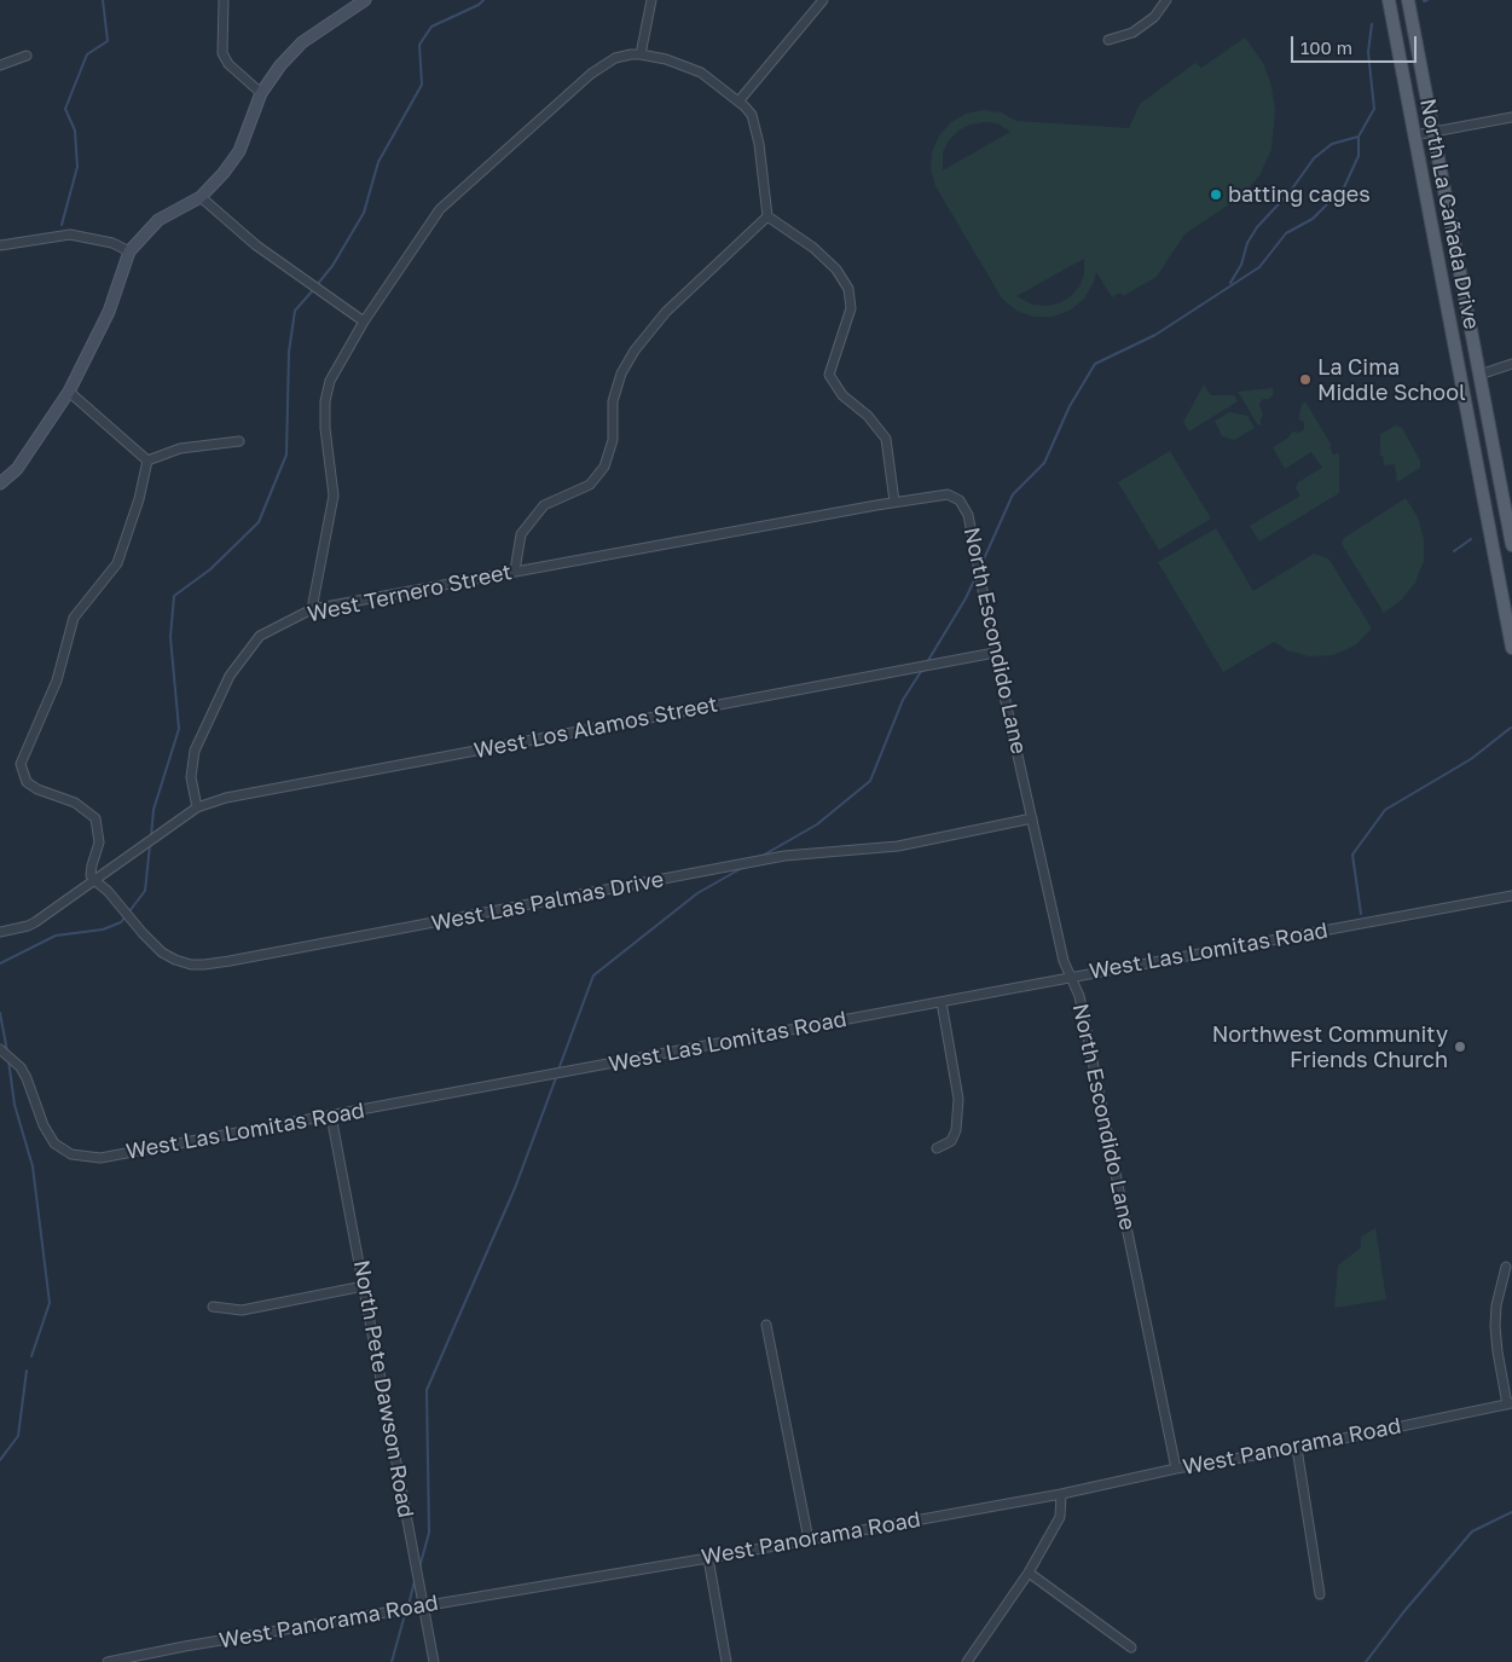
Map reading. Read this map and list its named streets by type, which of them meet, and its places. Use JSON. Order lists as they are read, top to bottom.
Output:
{
  "streets": {
    "main road": ["North La Cañada Drive"],
    "street": [
      "West Ternero Street",
      "North Escondido Lane",
      "West Los Alamos Street",
      "West Las Palmas Drive",
      "West Las Lomitas Road",
      "North Pete Dawson Road",
      "West Panorama Road"
    ]
  },
  "crossings": [
    ["West Ternero Street", "North Escondido Lane"],
    ["West Ternero Street", "West Los Alamos Street"],
    ["North Escondido Lane", "West Los Alamos Street"],
    ["North Escondido Lane", "West Las Palmas Drive"],
    ["North Escondido Lane", "West Las Lomitas Road"],
    ["North Escondido Lane", "West Panorama Road"],
    ["West Las Lomitas Road", "North Pete Dawson Road"],
    ["North Pete Dawson Road", "West Panorama Road"]
  ],
  "places": ["batting cages", "La Cima Middle School", "Northwest Community Friends Church"],
  "scale_bar": "100 m"
}
